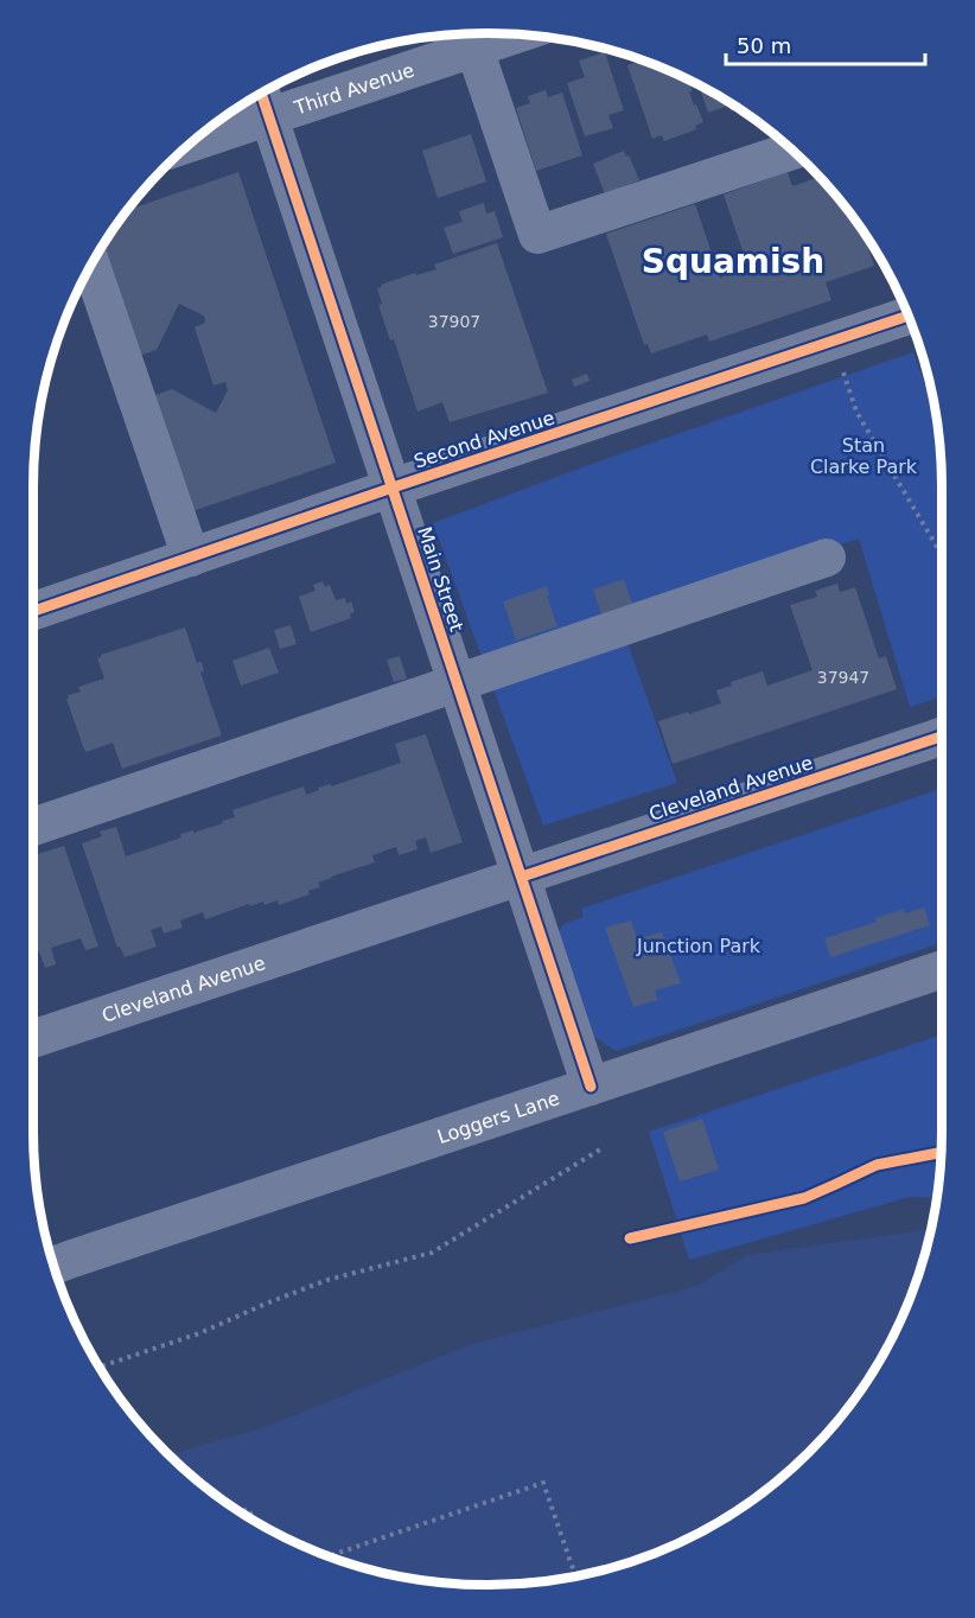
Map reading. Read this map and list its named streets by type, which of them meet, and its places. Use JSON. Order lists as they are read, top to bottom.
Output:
{
  "streets": {
    "street": [
      "Third Avenue",
      "Second Avenue",
      "Main Street",
      "Cleveland Avenue",
      "Loggers Lane"
    ]
  },
  "crossings": [
    ["Third Avenue", "Main Street"],
    ["Second Avenue", "Main Street"],
    ["Main Street", "Cleveland Avenue"],
    ["Main Street", "Loggers Lane"]
  ],
  "districts": ["Squamish"],
  "parks": ["Stan Clarke Park", "Junction Park"],
  "house_numbers": ["37907", "37947"],
  "scale_bar": "50 m"
}
